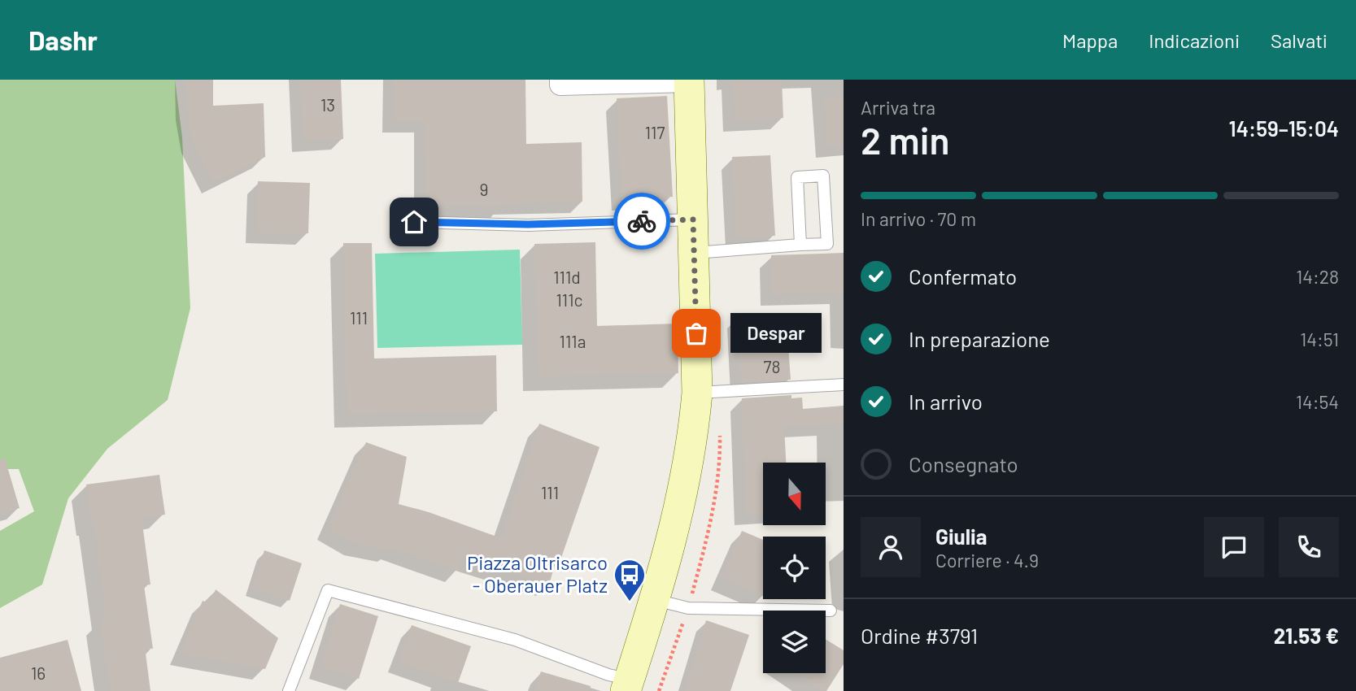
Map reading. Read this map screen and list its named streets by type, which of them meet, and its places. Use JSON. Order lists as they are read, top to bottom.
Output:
{
  "places": {
    "other": ["Despar"],
    "bus stop": ["Piazza Oltrisarco - Oberauer Platz"]
  },
  "house_numbers": [
    "13",
    "117",
    "9",
    "111d",
    "111c",
    "111",
    "111a",
    "78",
    "111",
    "16"
  ],
  "north": "bottom",
  "page": {
    "header": "Dashr",
    "nav": ["Mappa", "Indicazioni", "Salvati"],
    "heading": ["2 min", "Arriva tra", "14:59–15:04"],
    "panel": [
      "Giulia",
      "Corriere · 4.9",
      "Ordine #3791",
      "21.53 €"
    ],
    "bar": "In arrivo · 70 m",
    "list": [
      ["Confermato", "14:28"],
      ["In preparazione", "14:51"],
      ["In arrivo", "14:54"],
      "Consegnato"
    ],
    "bubble": "Despar"
  }
}
